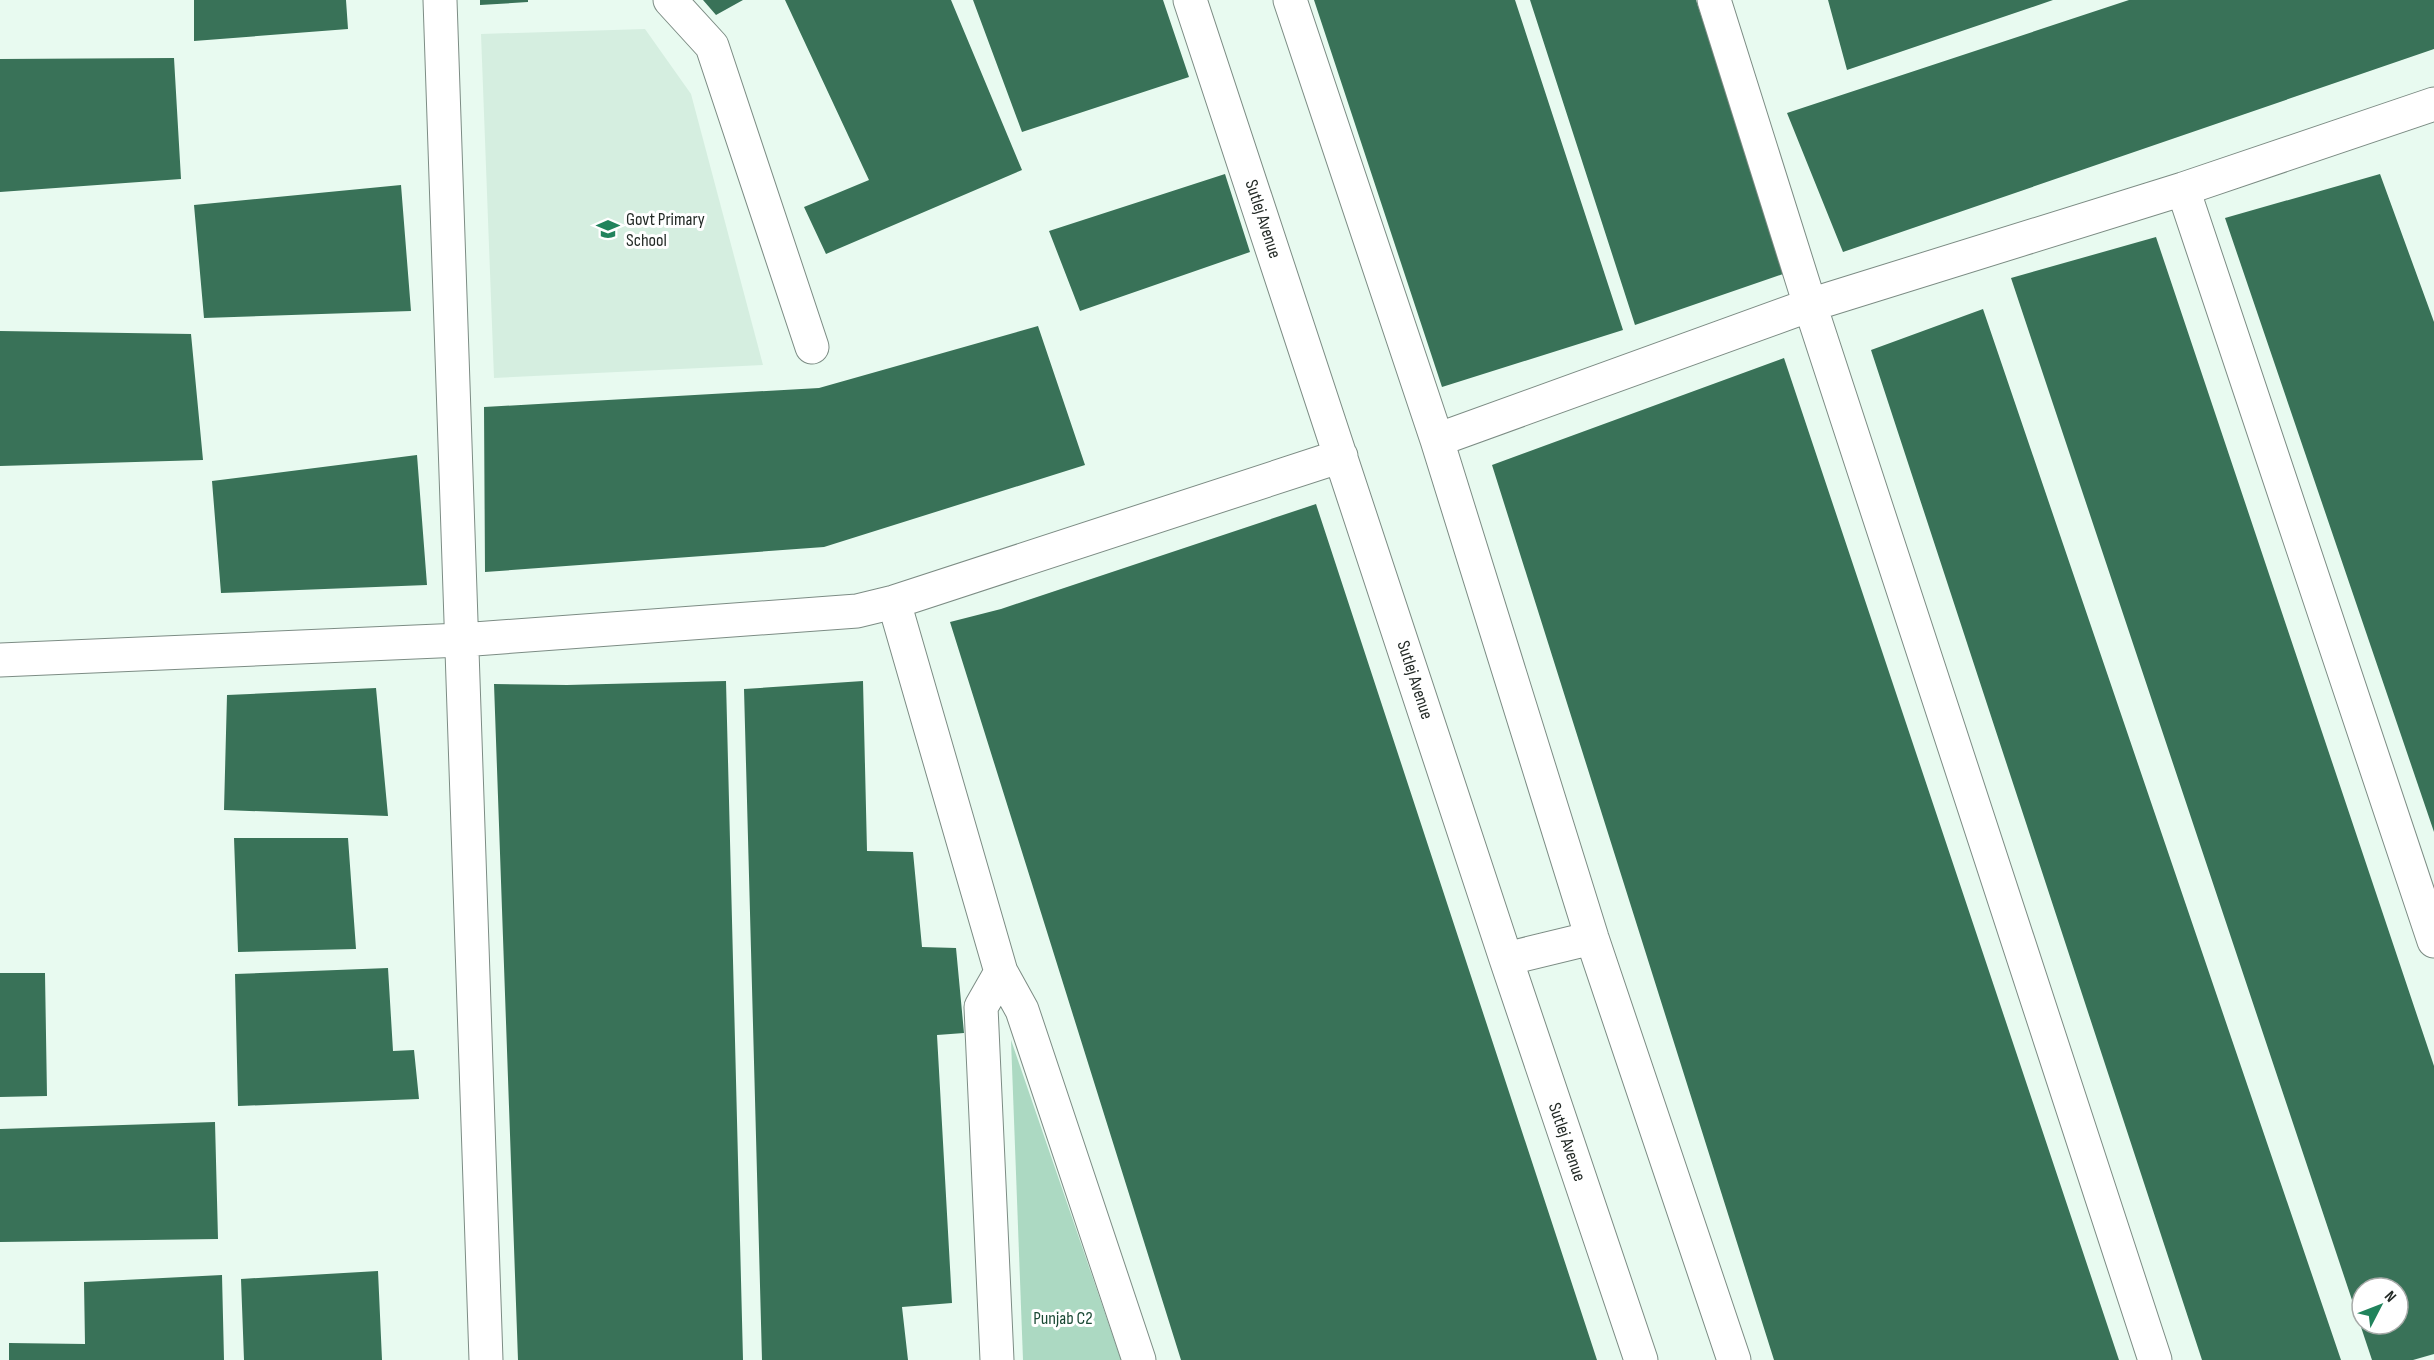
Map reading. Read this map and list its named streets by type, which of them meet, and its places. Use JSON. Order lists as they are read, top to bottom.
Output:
{
  "streets": {
    "street": ["Sutlej Avenue"]
  },
  "parks": ["Punjab C2"],
  "places": {
    "school or university": ["Govt Primary School"]
  },
  "north": "top right"
}
